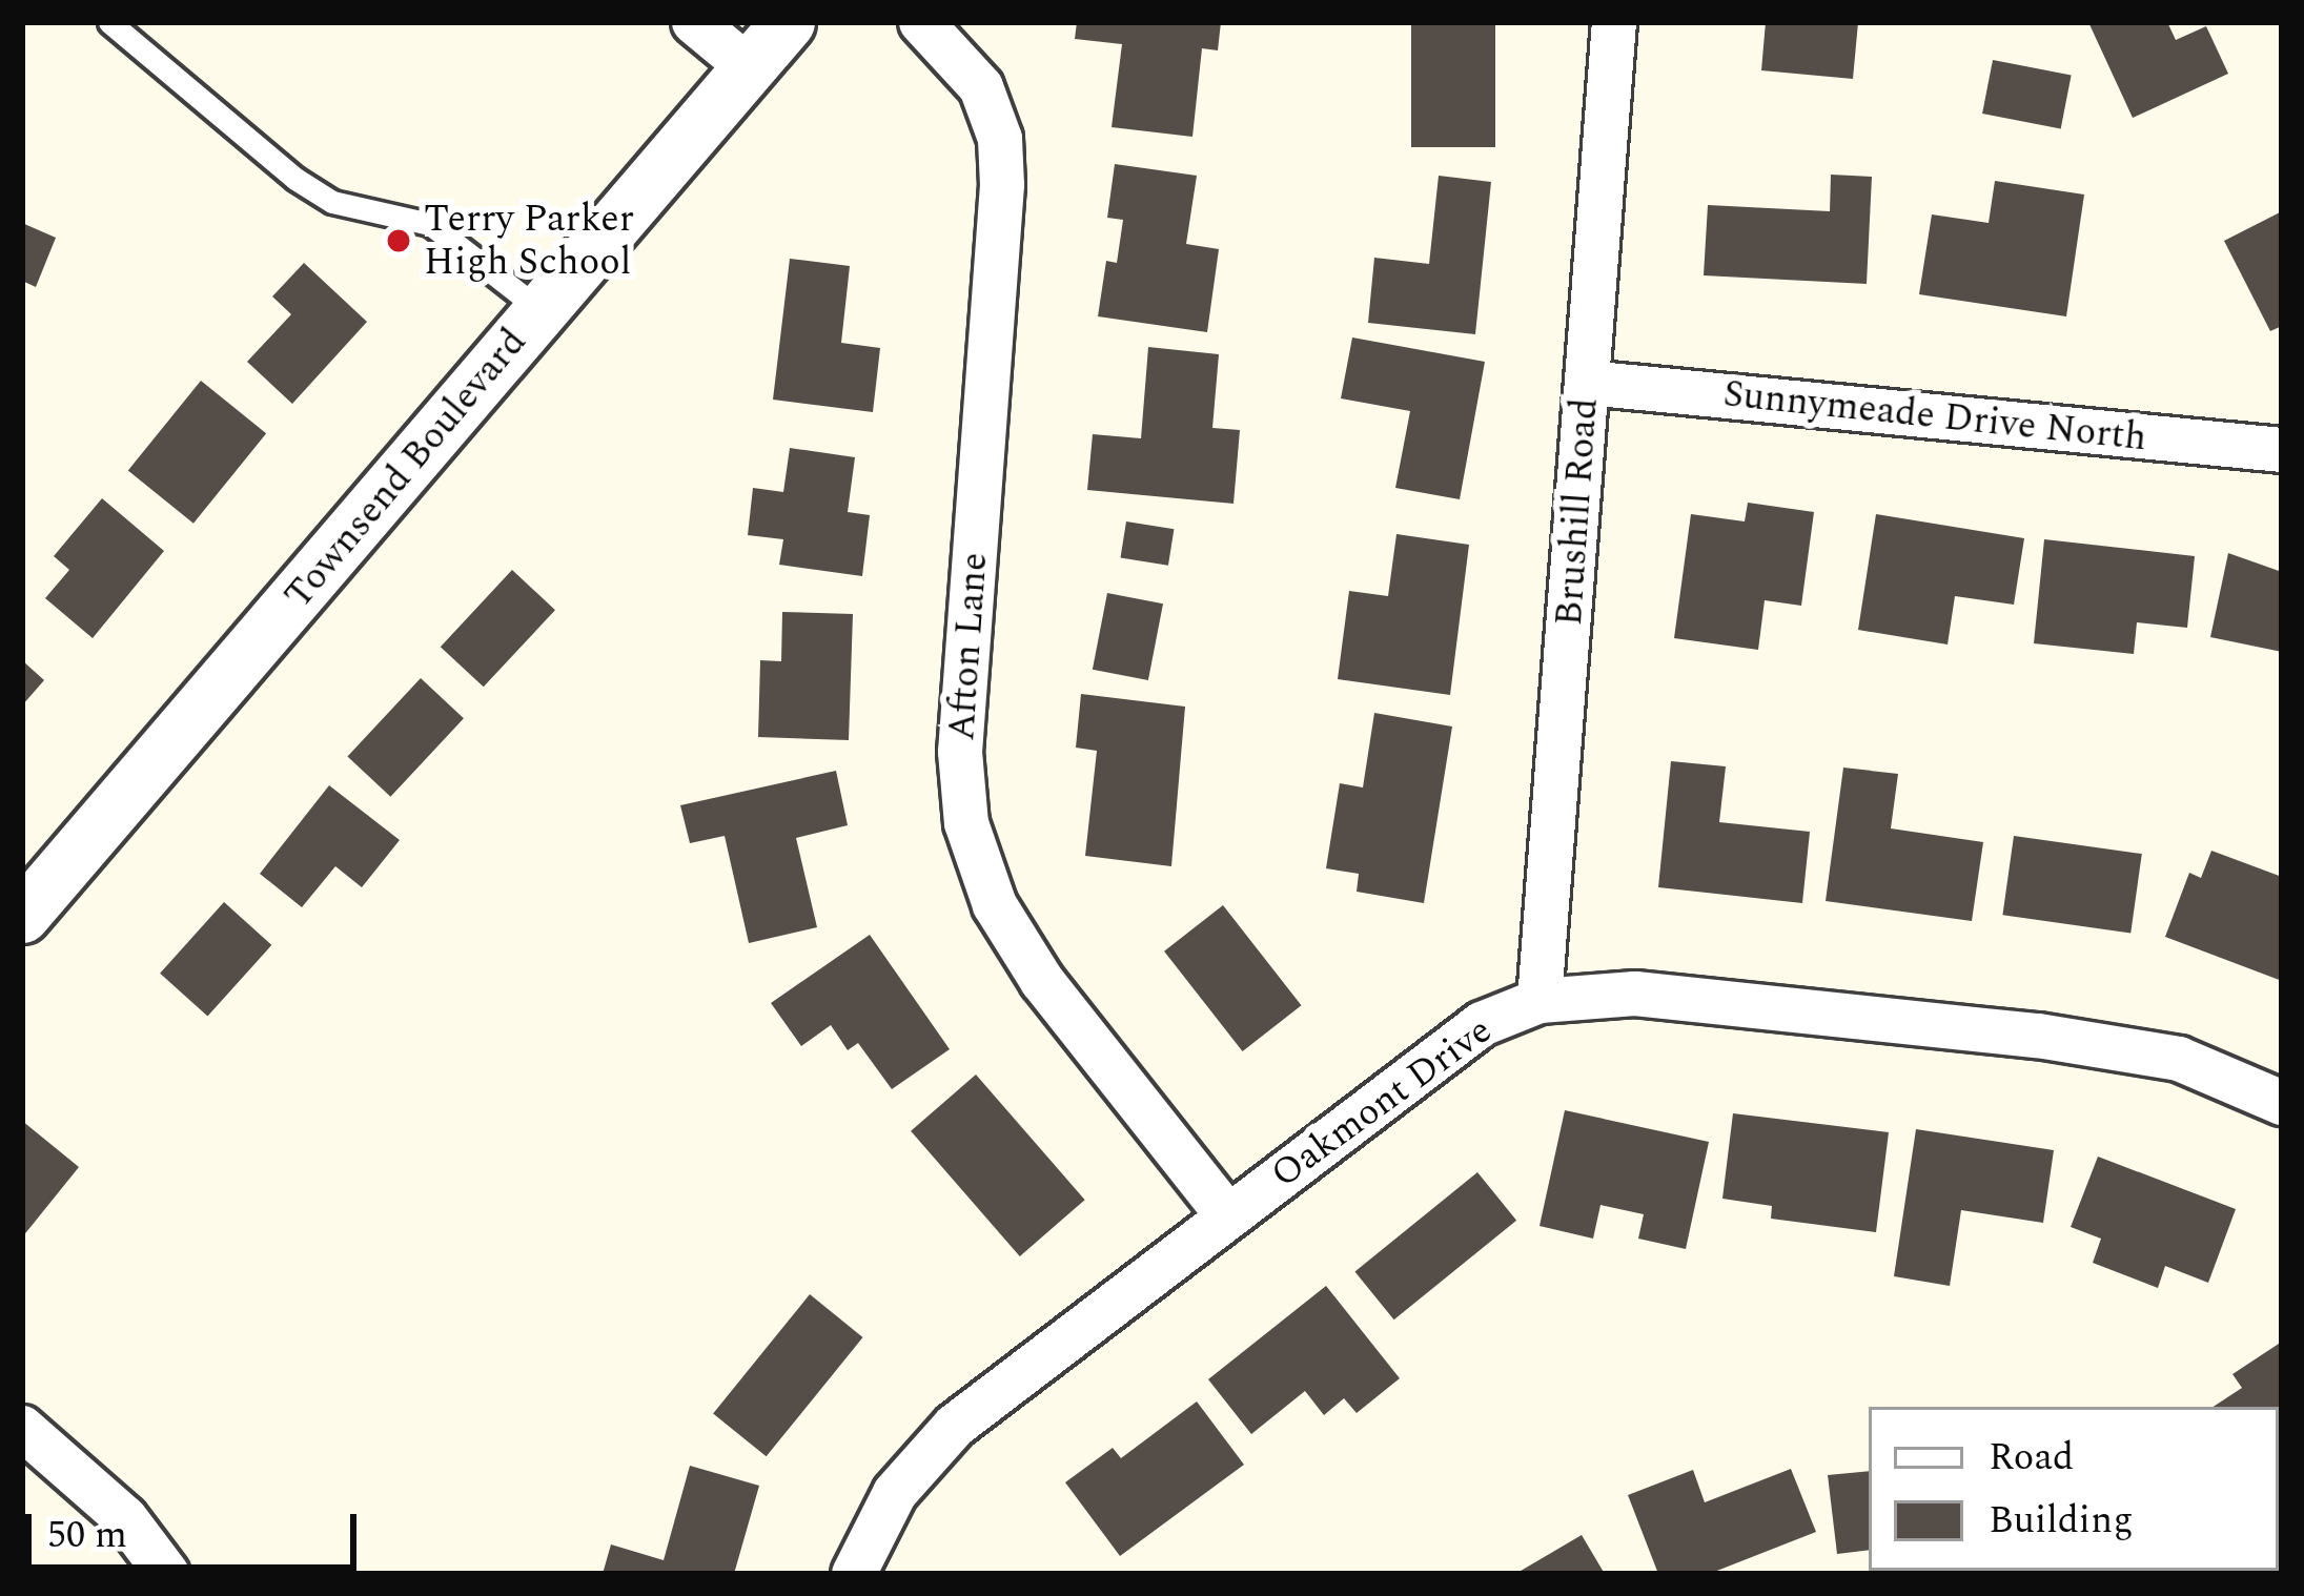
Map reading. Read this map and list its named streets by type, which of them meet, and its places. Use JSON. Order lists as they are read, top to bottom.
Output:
{
  "streets": {
    "street": [
      "Sunnymeade Drive North",
      "Townsend Boulevard",
      "Brushill Road",
      "Afton Lane",
      "Oakmont Drive"
    ]
  },
  "crossings": [
    ["Sunnymeade Drive North", "Brushill Road"],
    ["Brushill Road", "Oakmont Drive"],
    ["Afton Lane", "Oakmont Drive"]
  ],
  "places": ["Terry Parker High School"],
  "legend": ["Road", "Building"],
  "scale_bar": "50 m"
}
